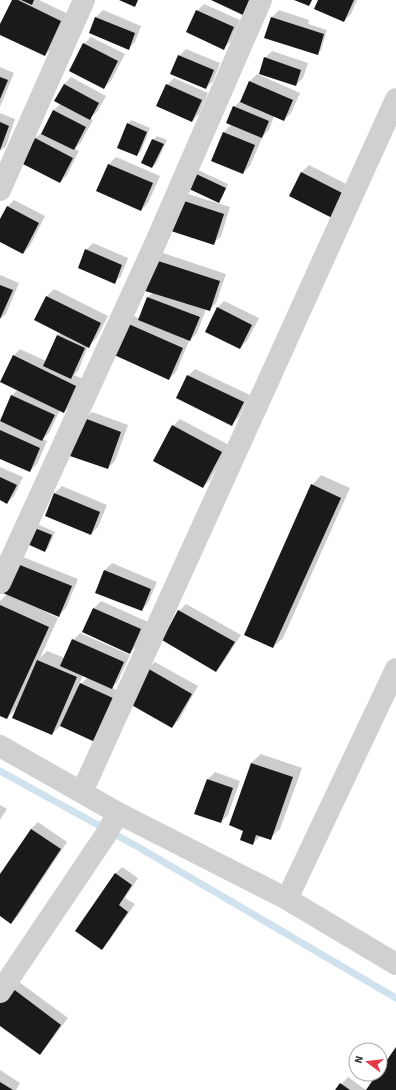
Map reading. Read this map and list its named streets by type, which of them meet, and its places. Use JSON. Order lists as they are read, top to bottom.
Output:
{
  "north": "left"
}
